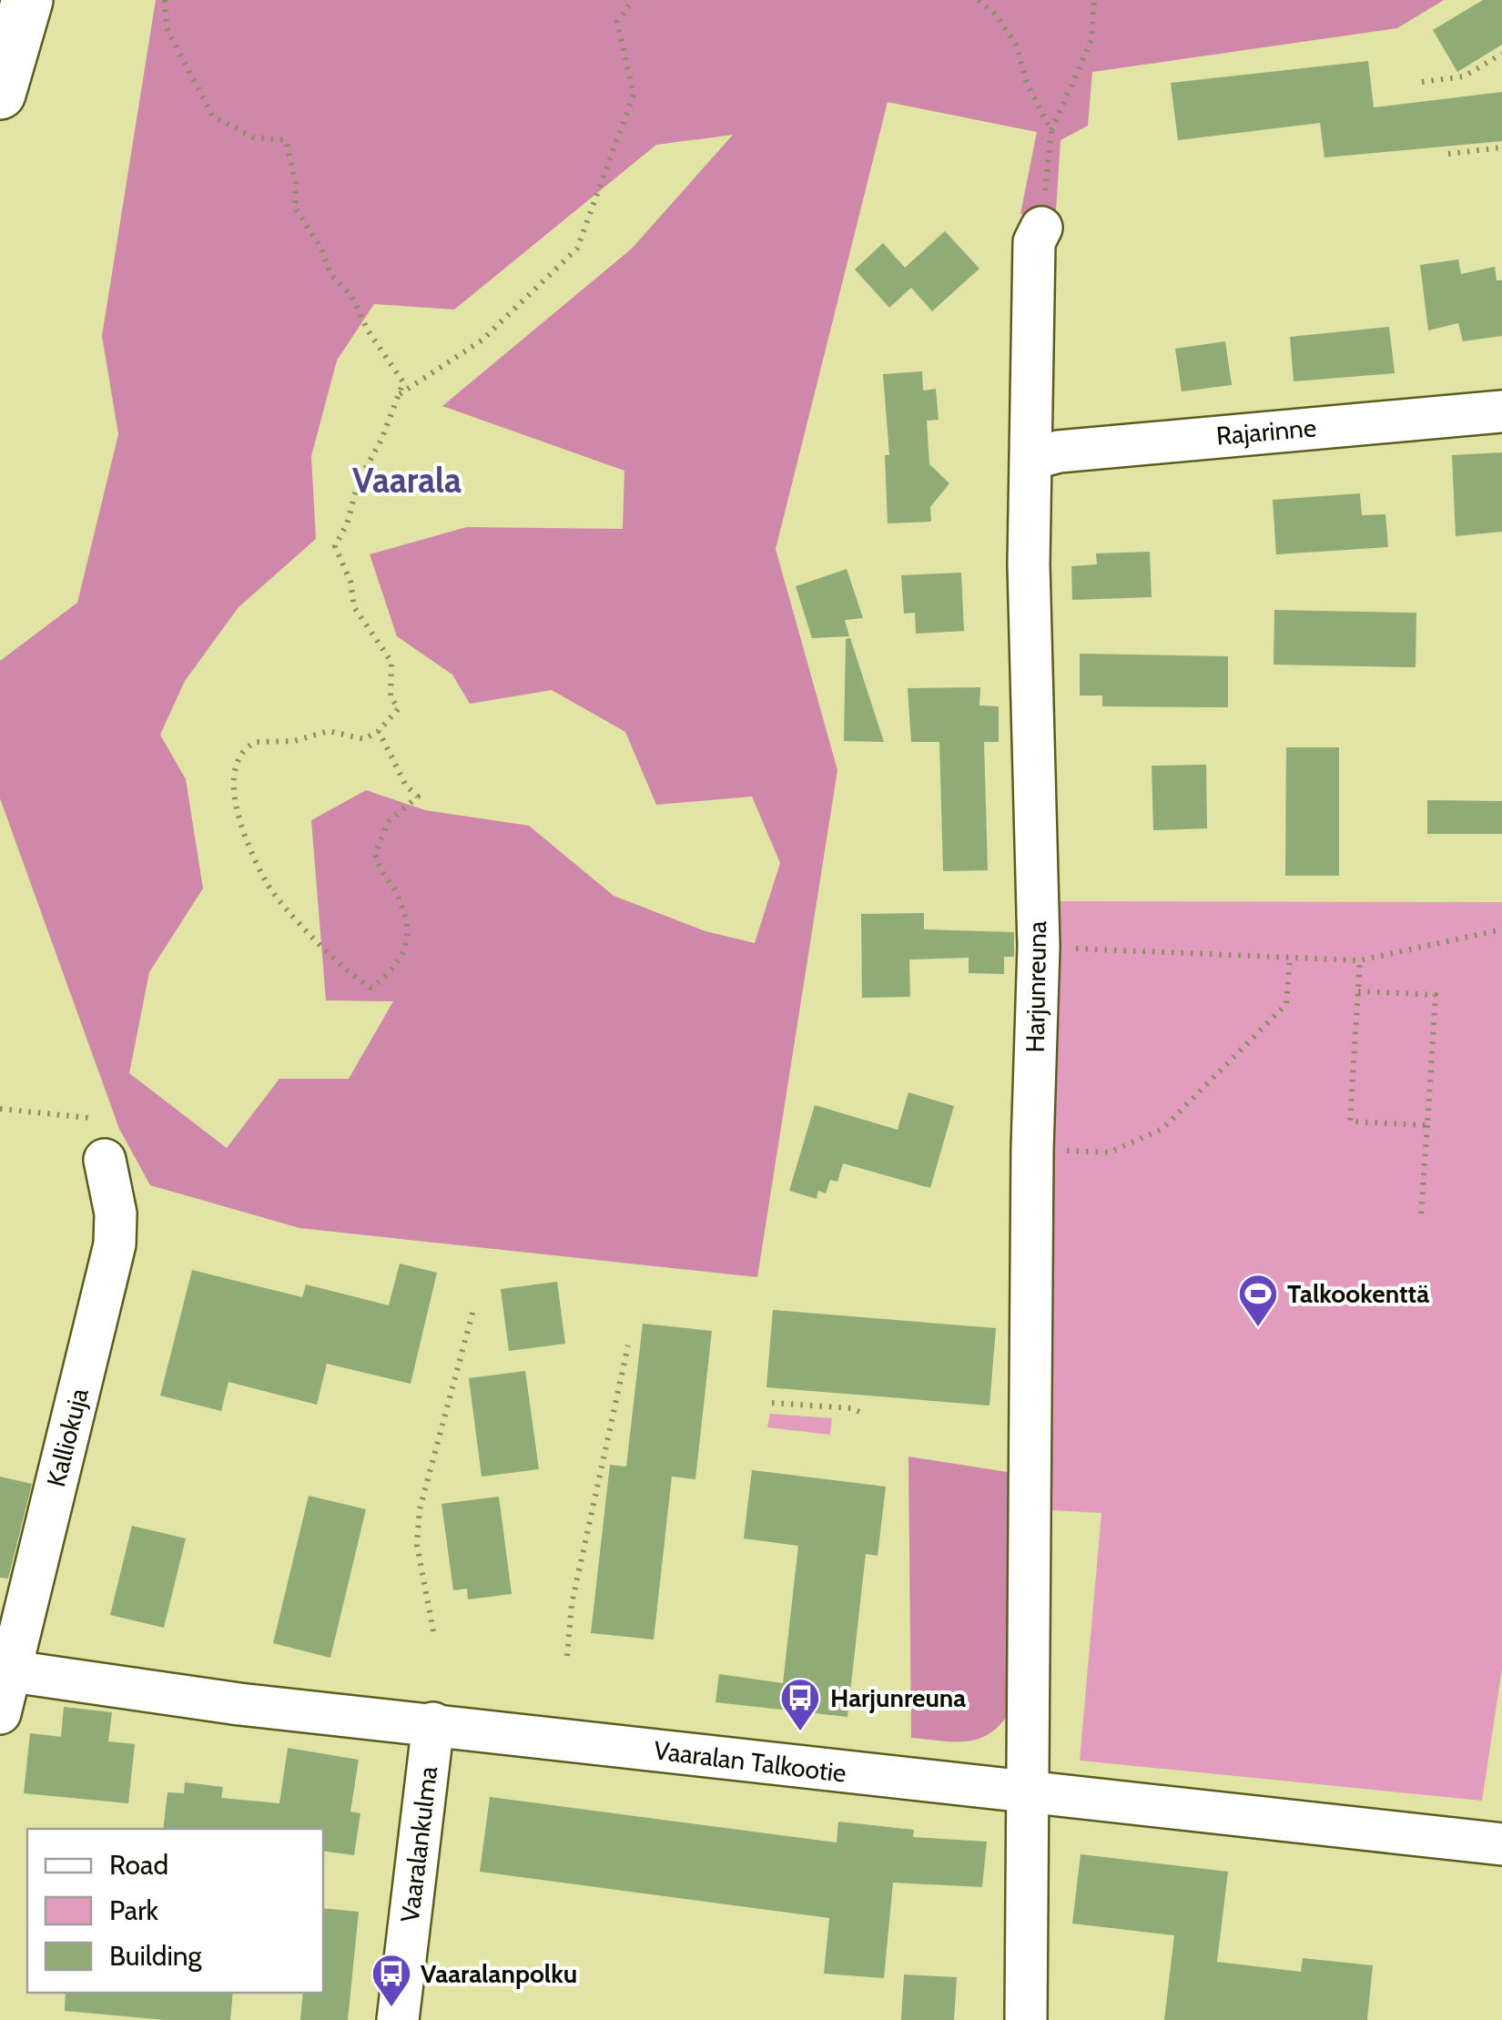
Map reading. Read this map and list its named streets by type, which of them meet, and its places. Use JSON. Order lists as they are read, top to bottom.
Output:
{
  "streets": {
    "street": [
      "Rajarinne",
      "Harjunreuna",
      "Kalliokuja",
      "Vaaralan Talkootie",
      "Vaaralankulma"
    ]
  },
  "crossings": [
    ["Rajarinne", "Harjunreuna"],
    ["Harjunreuna", "Vaaralan Talkootie"],
    ["Kalliokuja", "Vaaralan Talkootie"],
    ["Vaaralan Talkootie", "Vaaralankulma"]
  ],
  "districts": ["Vaarala"],
  "places": {
    "sports": ["Talkookenttä"],
    "bus stop": ["Harjunreuna", "Vaaralanpolku"]
  },
  "legend": ["Road", "Park", "Building"]
}
